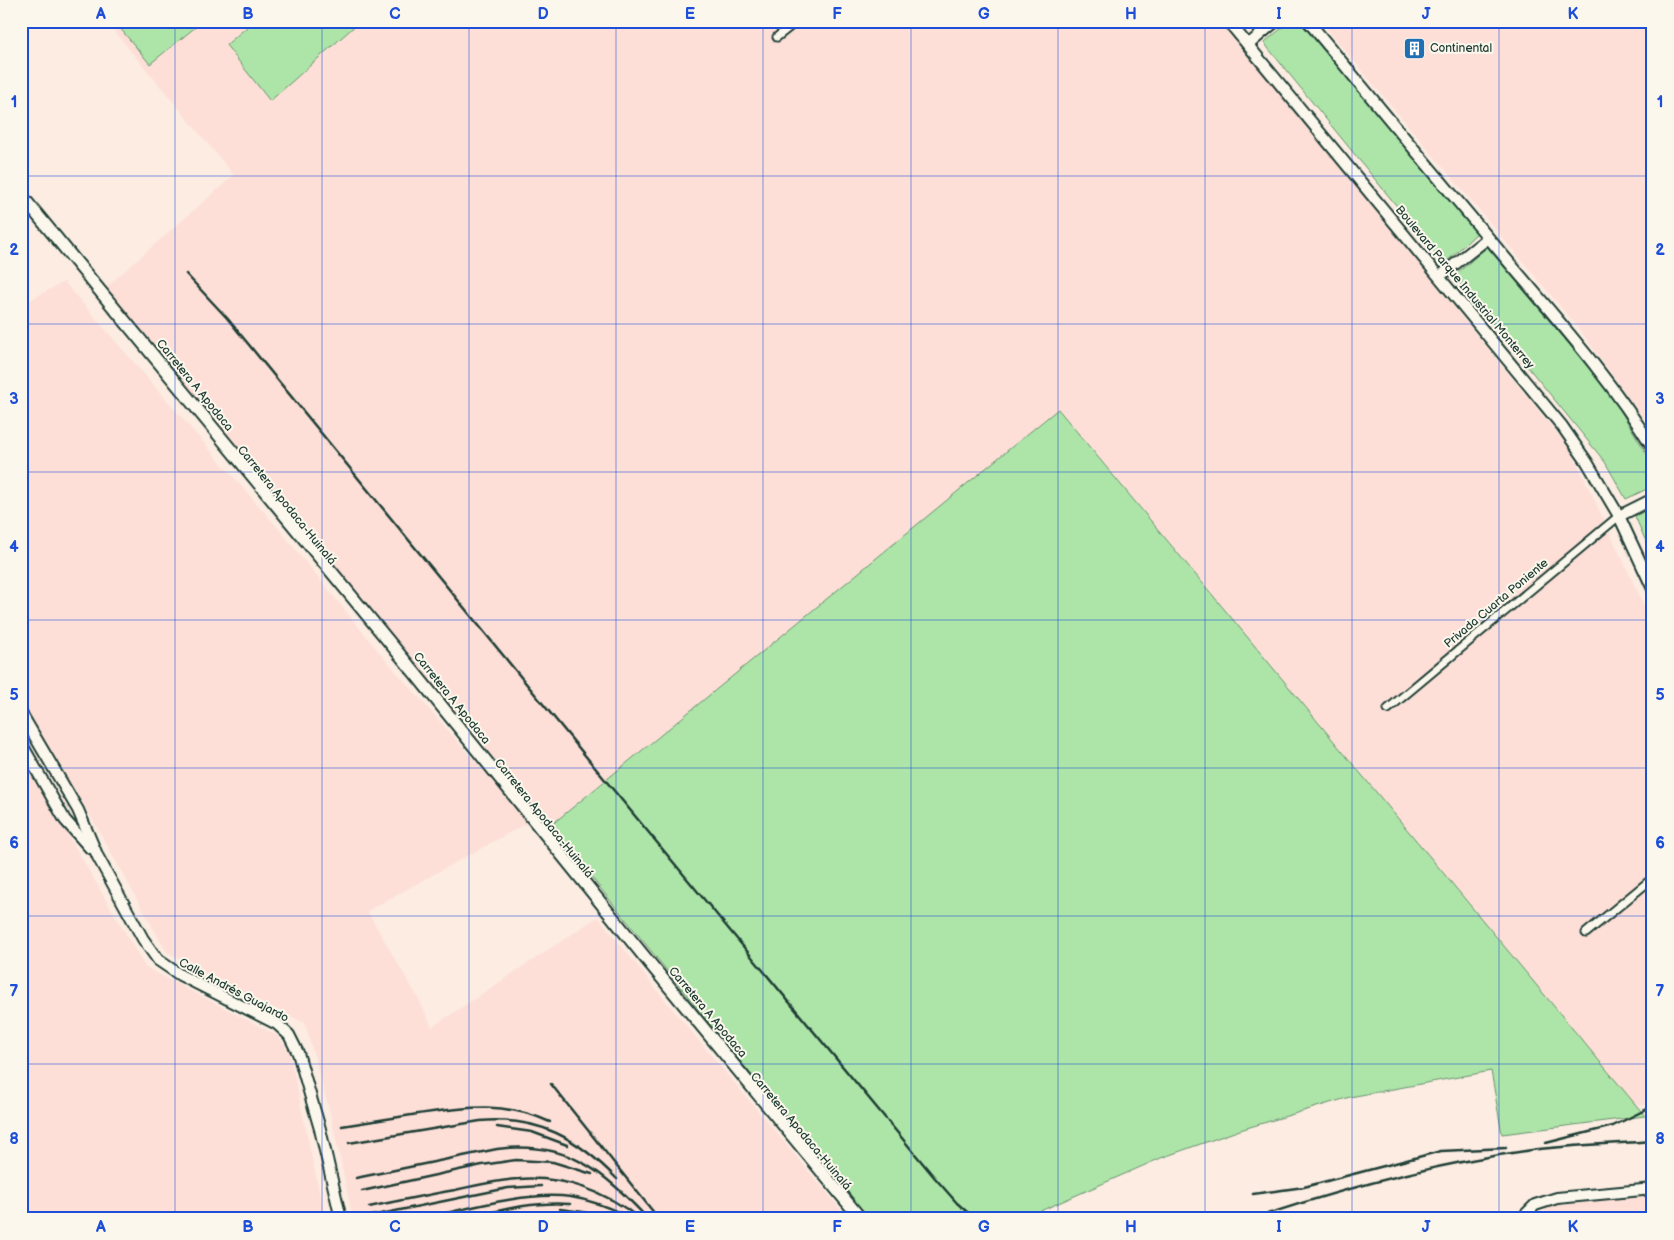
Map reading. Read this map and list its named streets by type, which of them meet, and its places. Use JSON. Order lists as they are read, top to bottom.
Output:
{
  "streets": {
    "main road": ["Carretera A Apodaca", "Carretera Apodaca-Huinalá"],
    "street": ["Boulevard Parque Industrial Monterrey", "Privada Cuarta Poniente", "Calle Andrés Guajardo"]
  },
  "crossings": [
    ["Boulevard Parque Industrial Monterrey", "Privada Cuarta Poniente"]
  ],
  "places": {
    "building": ["Continental"]
  },
  "grid": {
    "columns": [
      "A",
      "B",
      "C",
      "D",
      "E",
      "F",
      "G",
      "H",
      "I",
      "J",
      "K"
    ],
    "rows": [
      "1",
      "2",
      "3",
      "4",
      "5",
      "6",
      "7",
      "8"
    ]
  }
}
